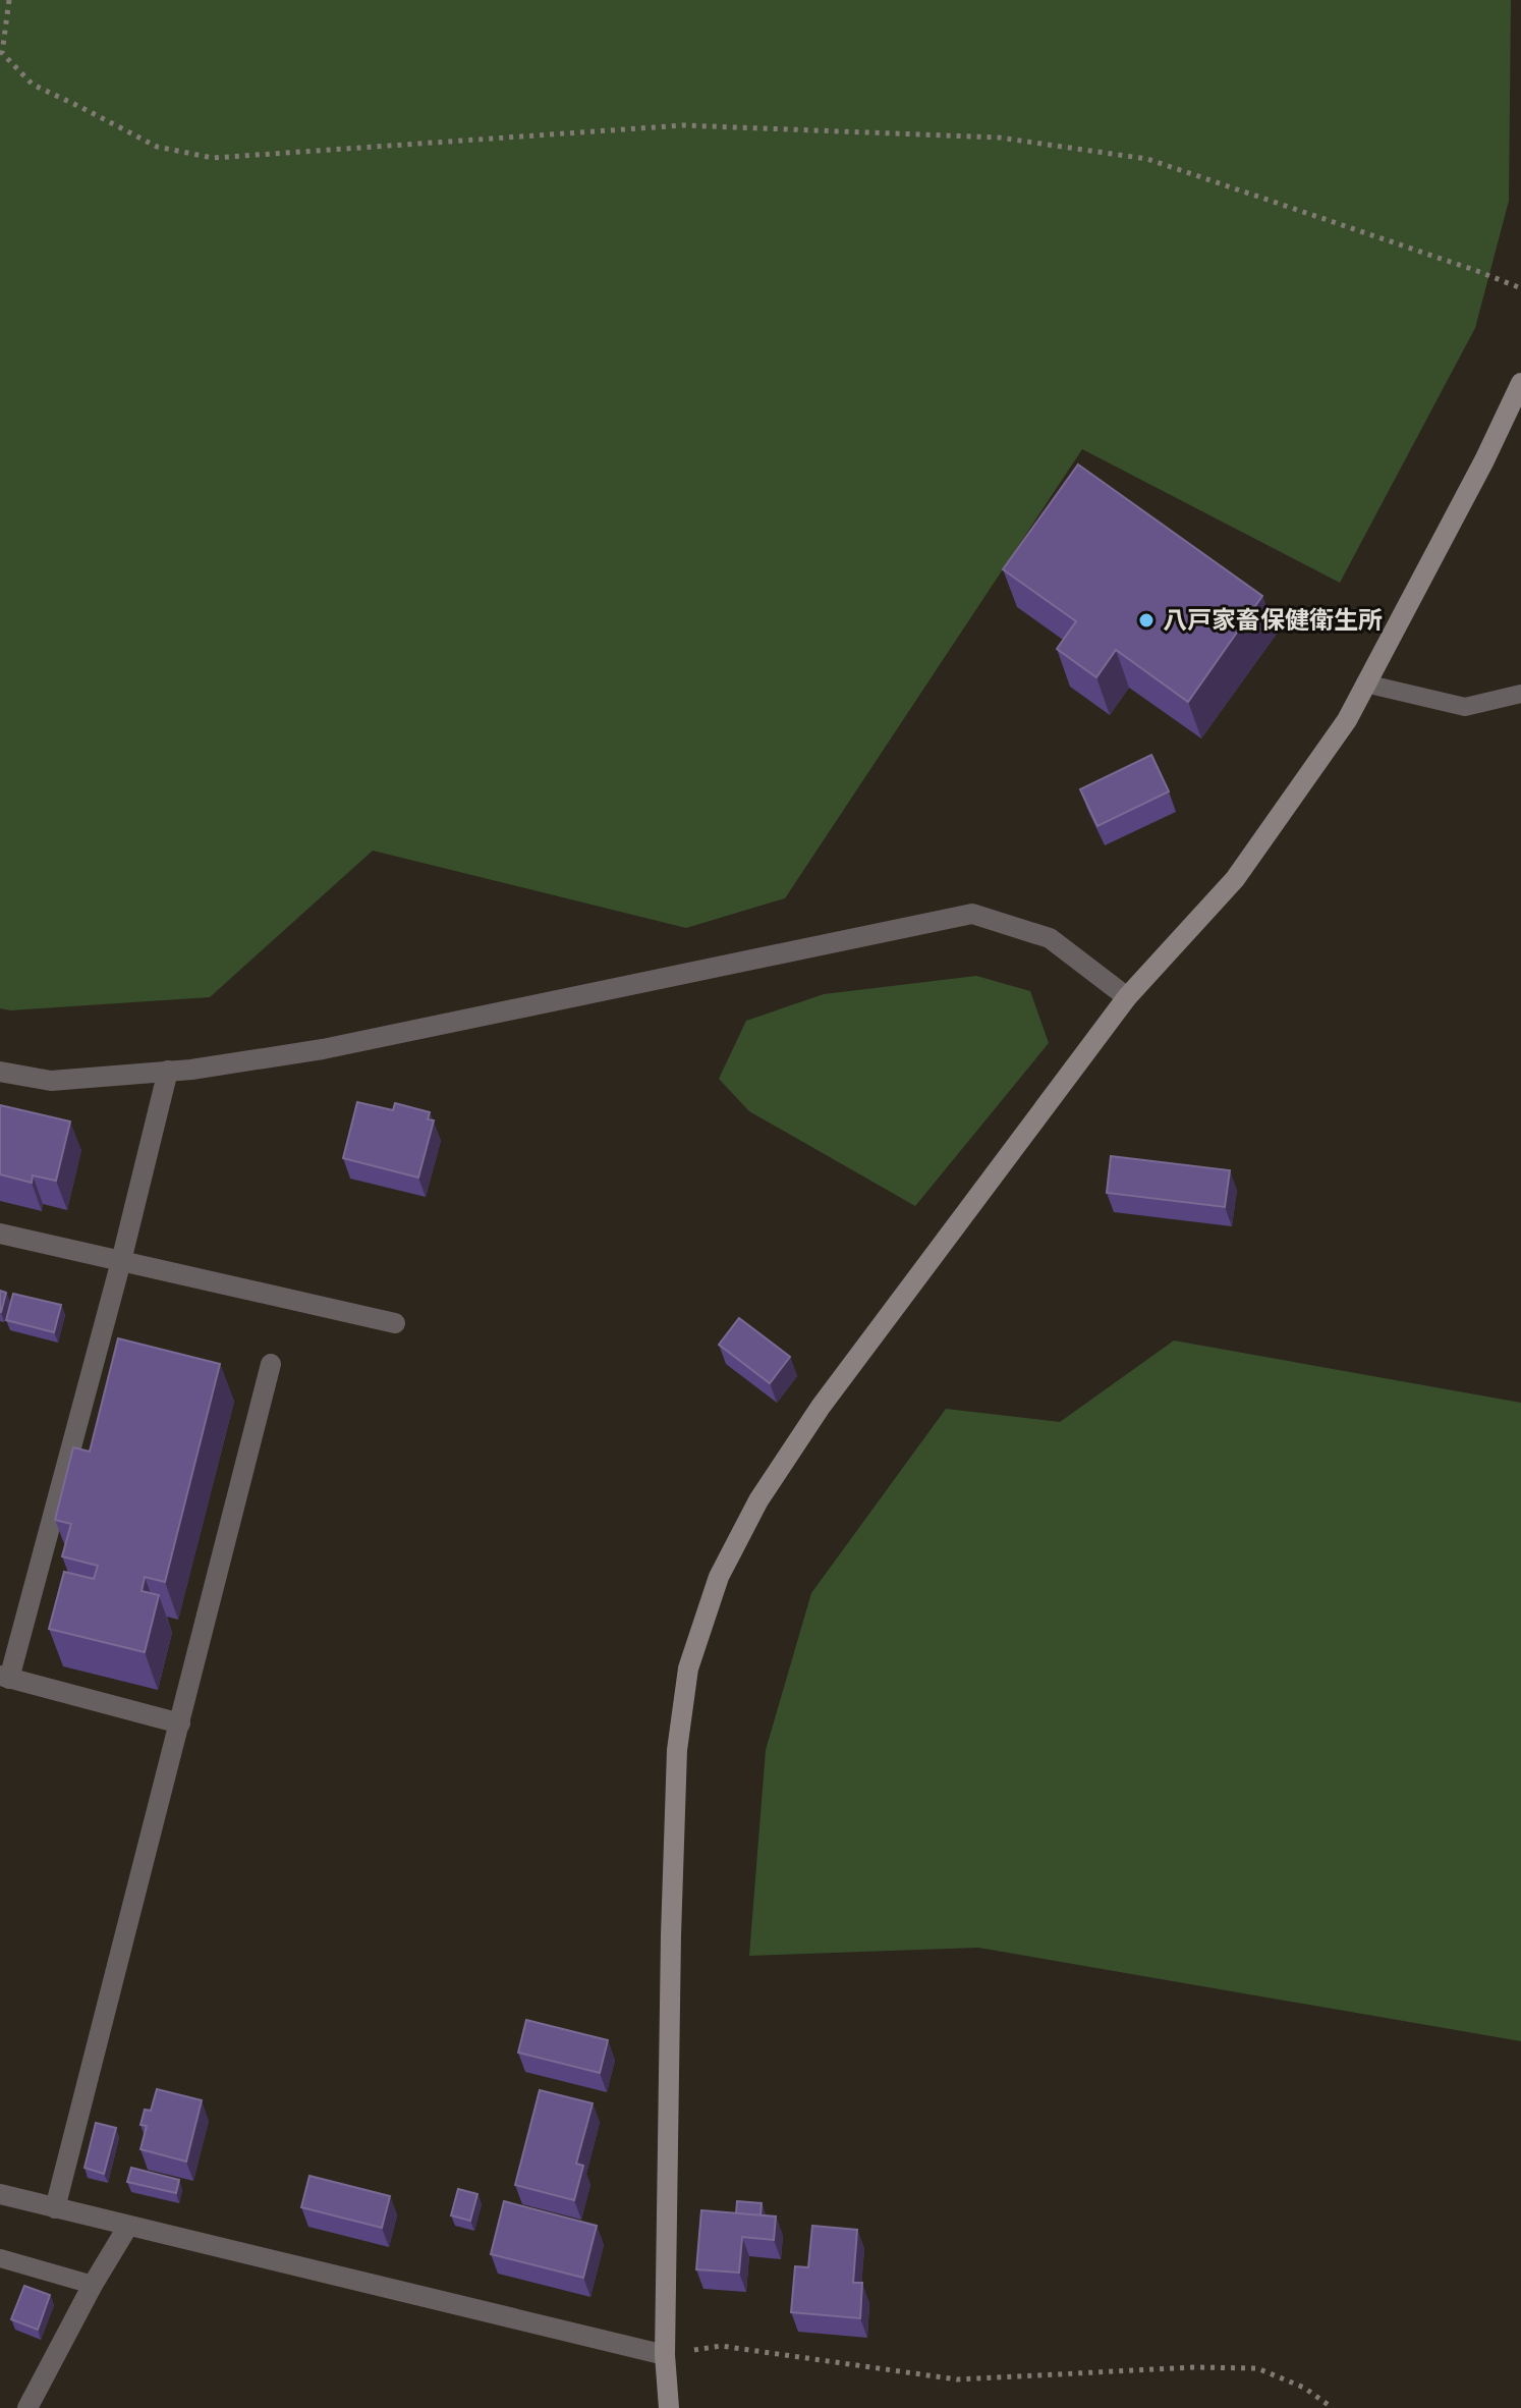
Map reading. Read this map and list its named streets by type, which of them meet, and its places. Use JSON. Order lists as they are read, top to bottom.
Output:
{
  "places": ["八戸家畜保健衛生所"]
}
